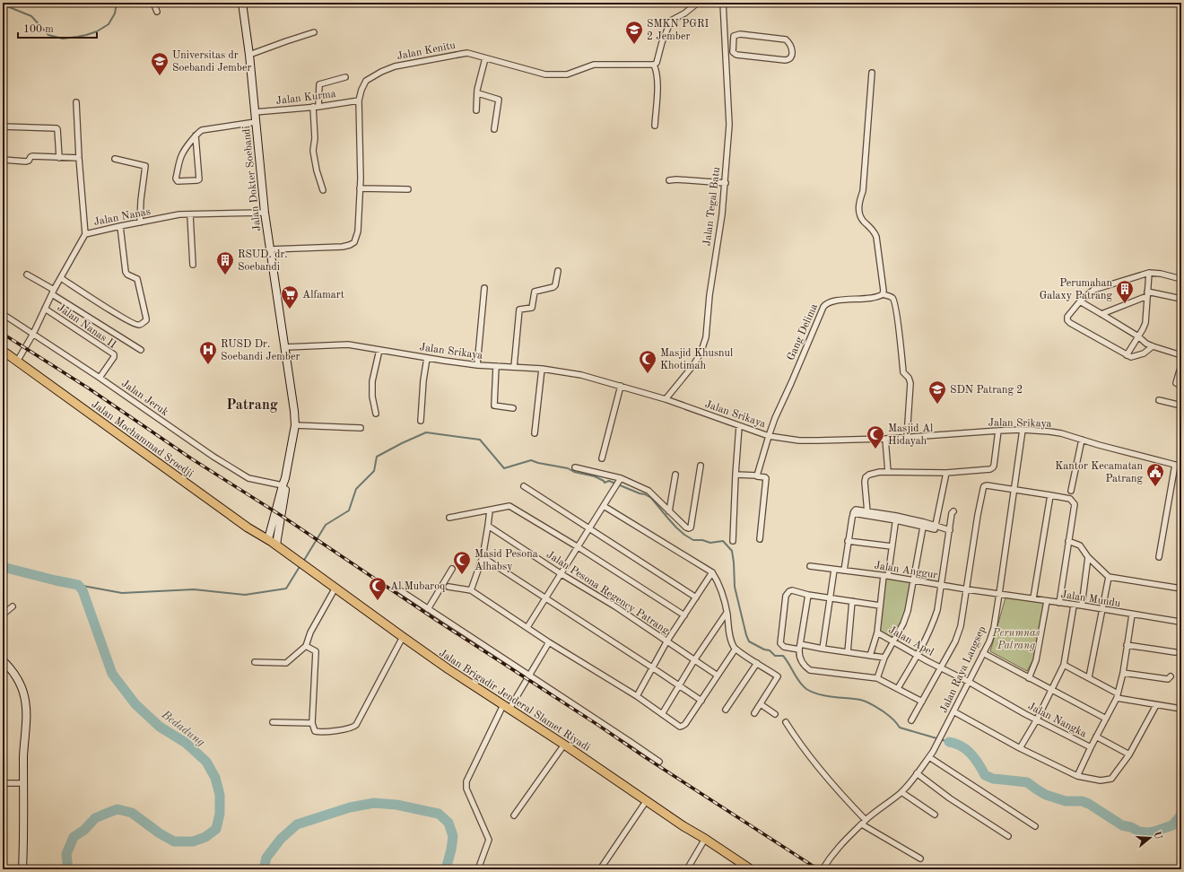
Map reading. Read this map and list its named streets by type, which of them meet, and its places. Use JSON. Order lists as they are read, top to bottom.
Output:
{
  "streets": {
    "main road": ["Jalan Dokter Soebandi", "Jalan Mochammad Sroedji", "Jalan Brigadir Jenderal Slamet Riyadi"],
    "street": [
      "Jalan Kenitu",
      "Jalan Kurma",
      "Jalan Tegal Batu",
      "Jalan Nanas",
      "Jalan Nanas II",
      "Gang Delima",
      "Jalan Srikaya",
      "Jalan Jeruk",
      "Jalan Anggur",
      "Jalan Pesona Regency Patrang",
      "Jalan Mundu",
      "Jalan Apel",
      "Jalan Raya Langsep",
      "Jalan Nangka"
    ]
  },
  "crossings": [
    ["Jalan Kenitu", "Jalan Kurma"],
    ["Jalan Kenitu", "Jalan Dokter Soebandi"],
    ["Jalan Kurma", "Jalan Dokter Soebandi"],
    ["Jalan Dokter Soebandi", "Jalan Nanas"],
    ["Jalan Dokter Soebandi", "Jalan Srikaya"],
    ["Jalan Dokter Soebandi", "Jalan Jeruk"],
    ["Jalan Dokter Soebandi", "Jalan Mochammad Sroedji"],
    ["Jalan Dokter Soebandi", "Jalan Brigadir Jenderal Slamet Riyadi"],
    ["Jalan Tegal Batu", "Jalan Srikaya"],
    ["Jalan Nanas", "Jalan Nanas II"],
    ["Jalan Nanas", "Jalan Jeruk"],
    ["Jalan Nanas", "Jalan Mochammad Sroedji"],
    ["Jalan Nanas II", "Jalan Jeruk"],
    ["Gang Delima", "Jalan Srikaya"],
    ["Jalan Srikaya", "Jalan Raya Langsep"],
    ["Jalan Mochammad Sroedji", "Jalan Brigadir Jenderal Slamet Riyadi"],
    ["Jalan Anggur", "Jalan Mundu"],
    ["Jalan Anggur", "Jalan Apel"],
    ["Jalan Anggur", "Jalan Raya Langsep"],
    ["Jalan Mundu", "Jalan Raya Langsep"],
    ["Jalan Mundu", "Jalan Nangka"],
    ["Jalan Apel", "Jalan Raya Langsep"],
    ["Jalan Apel", "Jalan Nangka"],
    ["Jalan Raya Langsep", "Jalan Nangka"]
  ],
  "districts": ["Patrang"],
  "water": ["Bedadung"],
  "parks": ["Perumnas Patrang"],
  "places": {
    "school or university": ["SMKN PGRI 2 Jember", "Universitas dr Soebandi Jember", "SDN Patrang 2"],
    "building": ["RSUD. dr. Soebandi", "Perumahan Galaxy Patrang"],
    "supermarket": ["Alfamart"],
    "hospital": ["RUSD Dr. Soebandi Jember"],
    "mosque": [
      "Masjid Khusnul Khotimah",
      "Masjid Al Hidayah",
      "Masid Pesona Alhabsy",
      "Al Mubaroq"
    ],
    "public building": ["Kantor Kecamatan Patrang"]
  },
  "scale_bar": "100 m",
  "north": "right"
}
